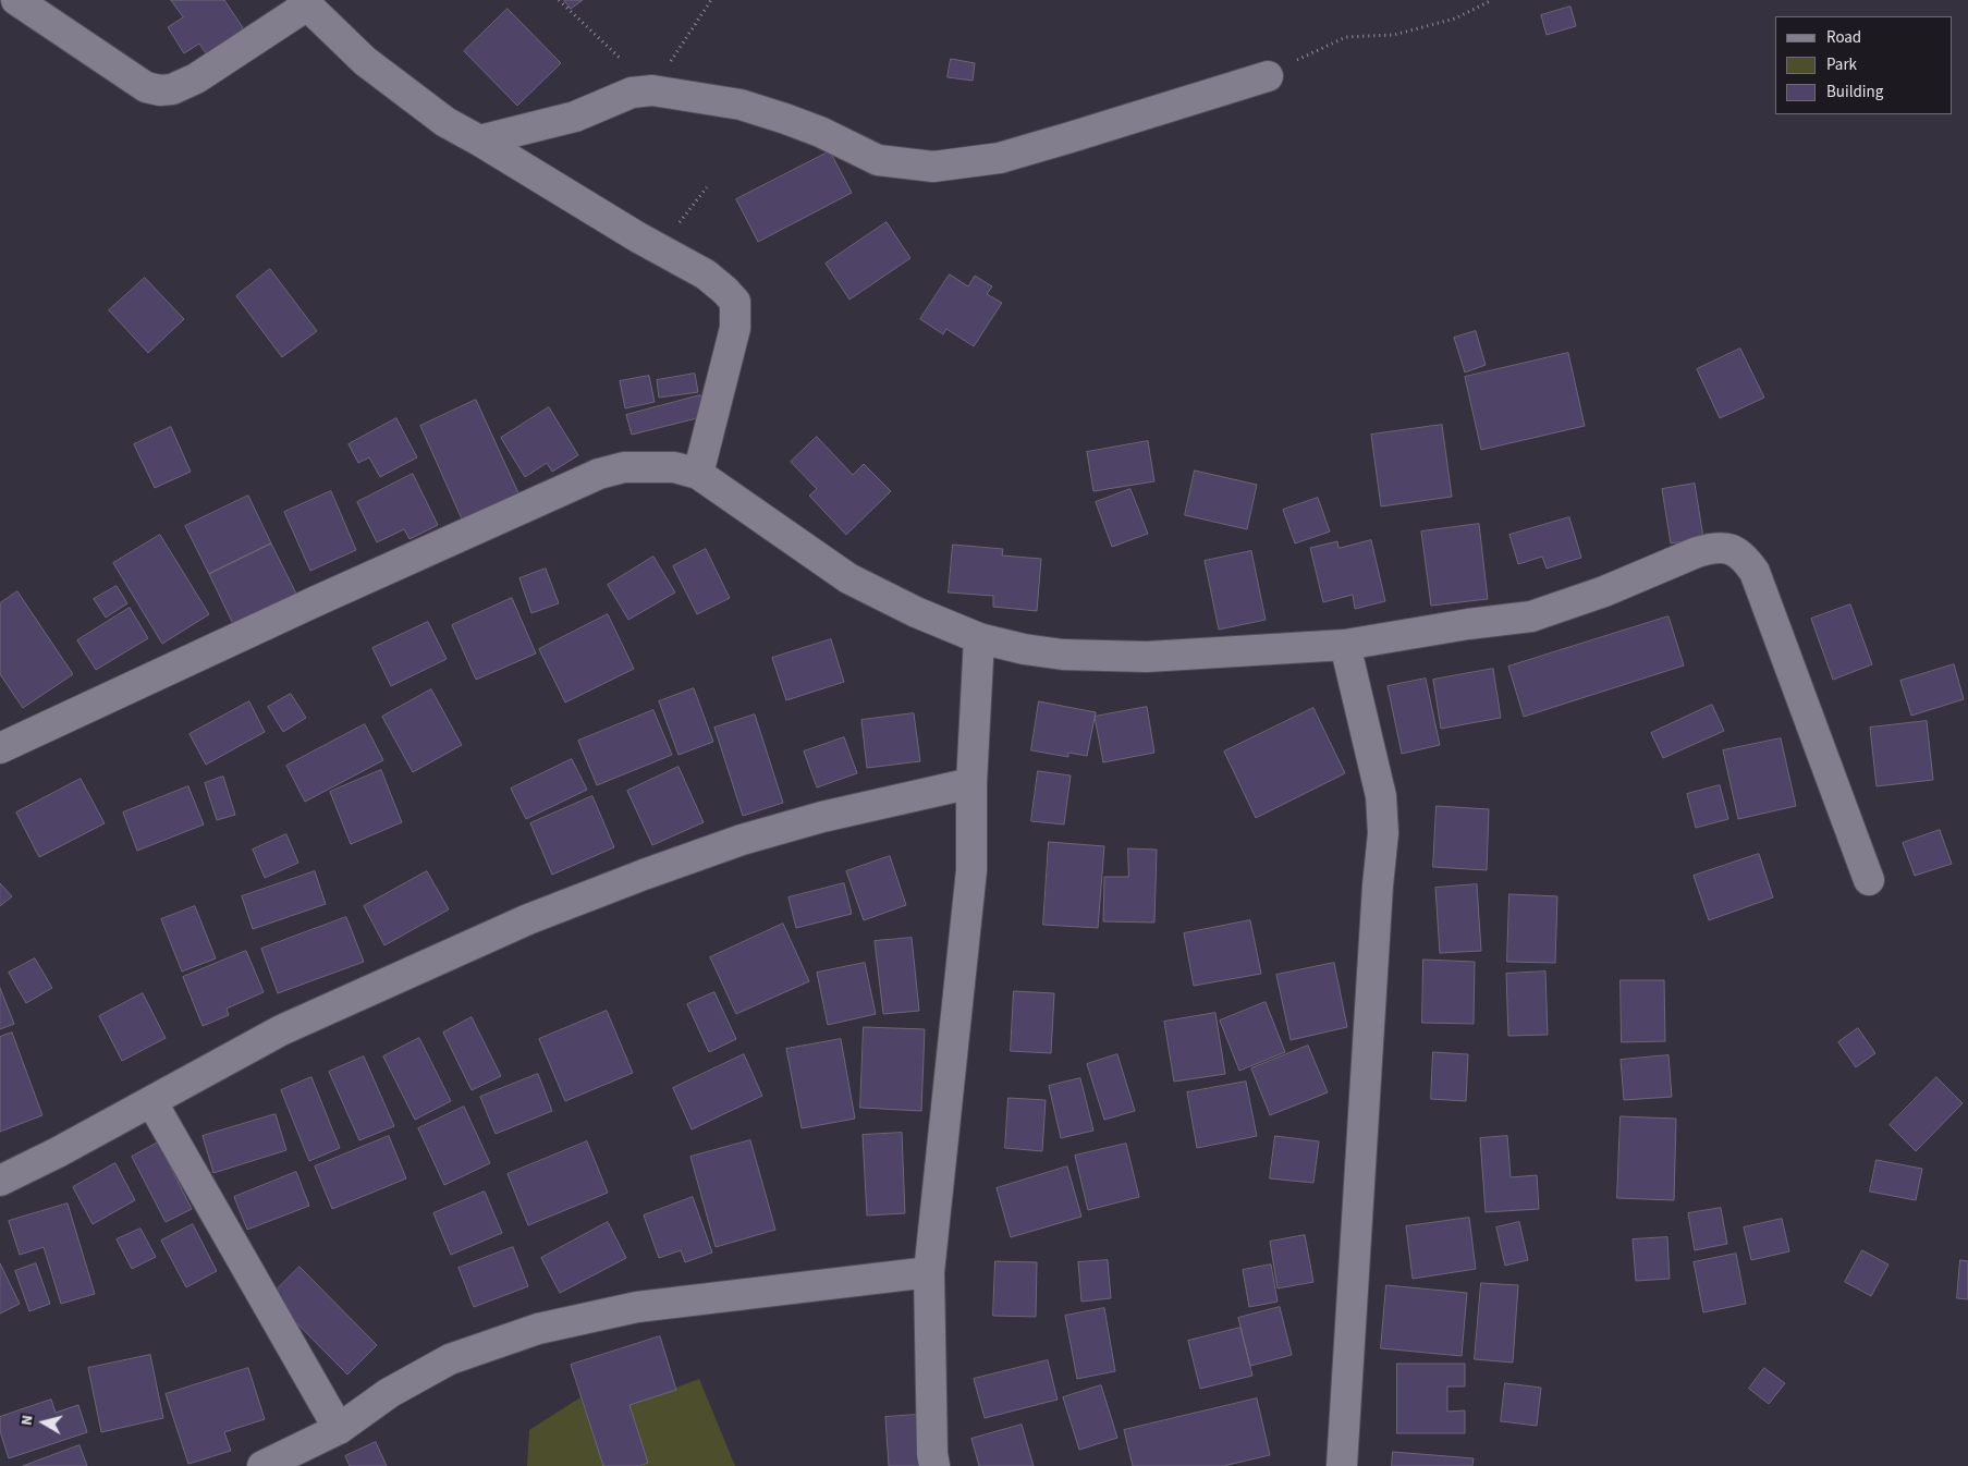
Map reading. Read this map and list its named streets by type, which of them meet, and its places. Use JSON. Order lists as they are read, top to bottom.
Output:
{
  "legend": ["Road", "Park", "Building"],
  "north": "left"
}
